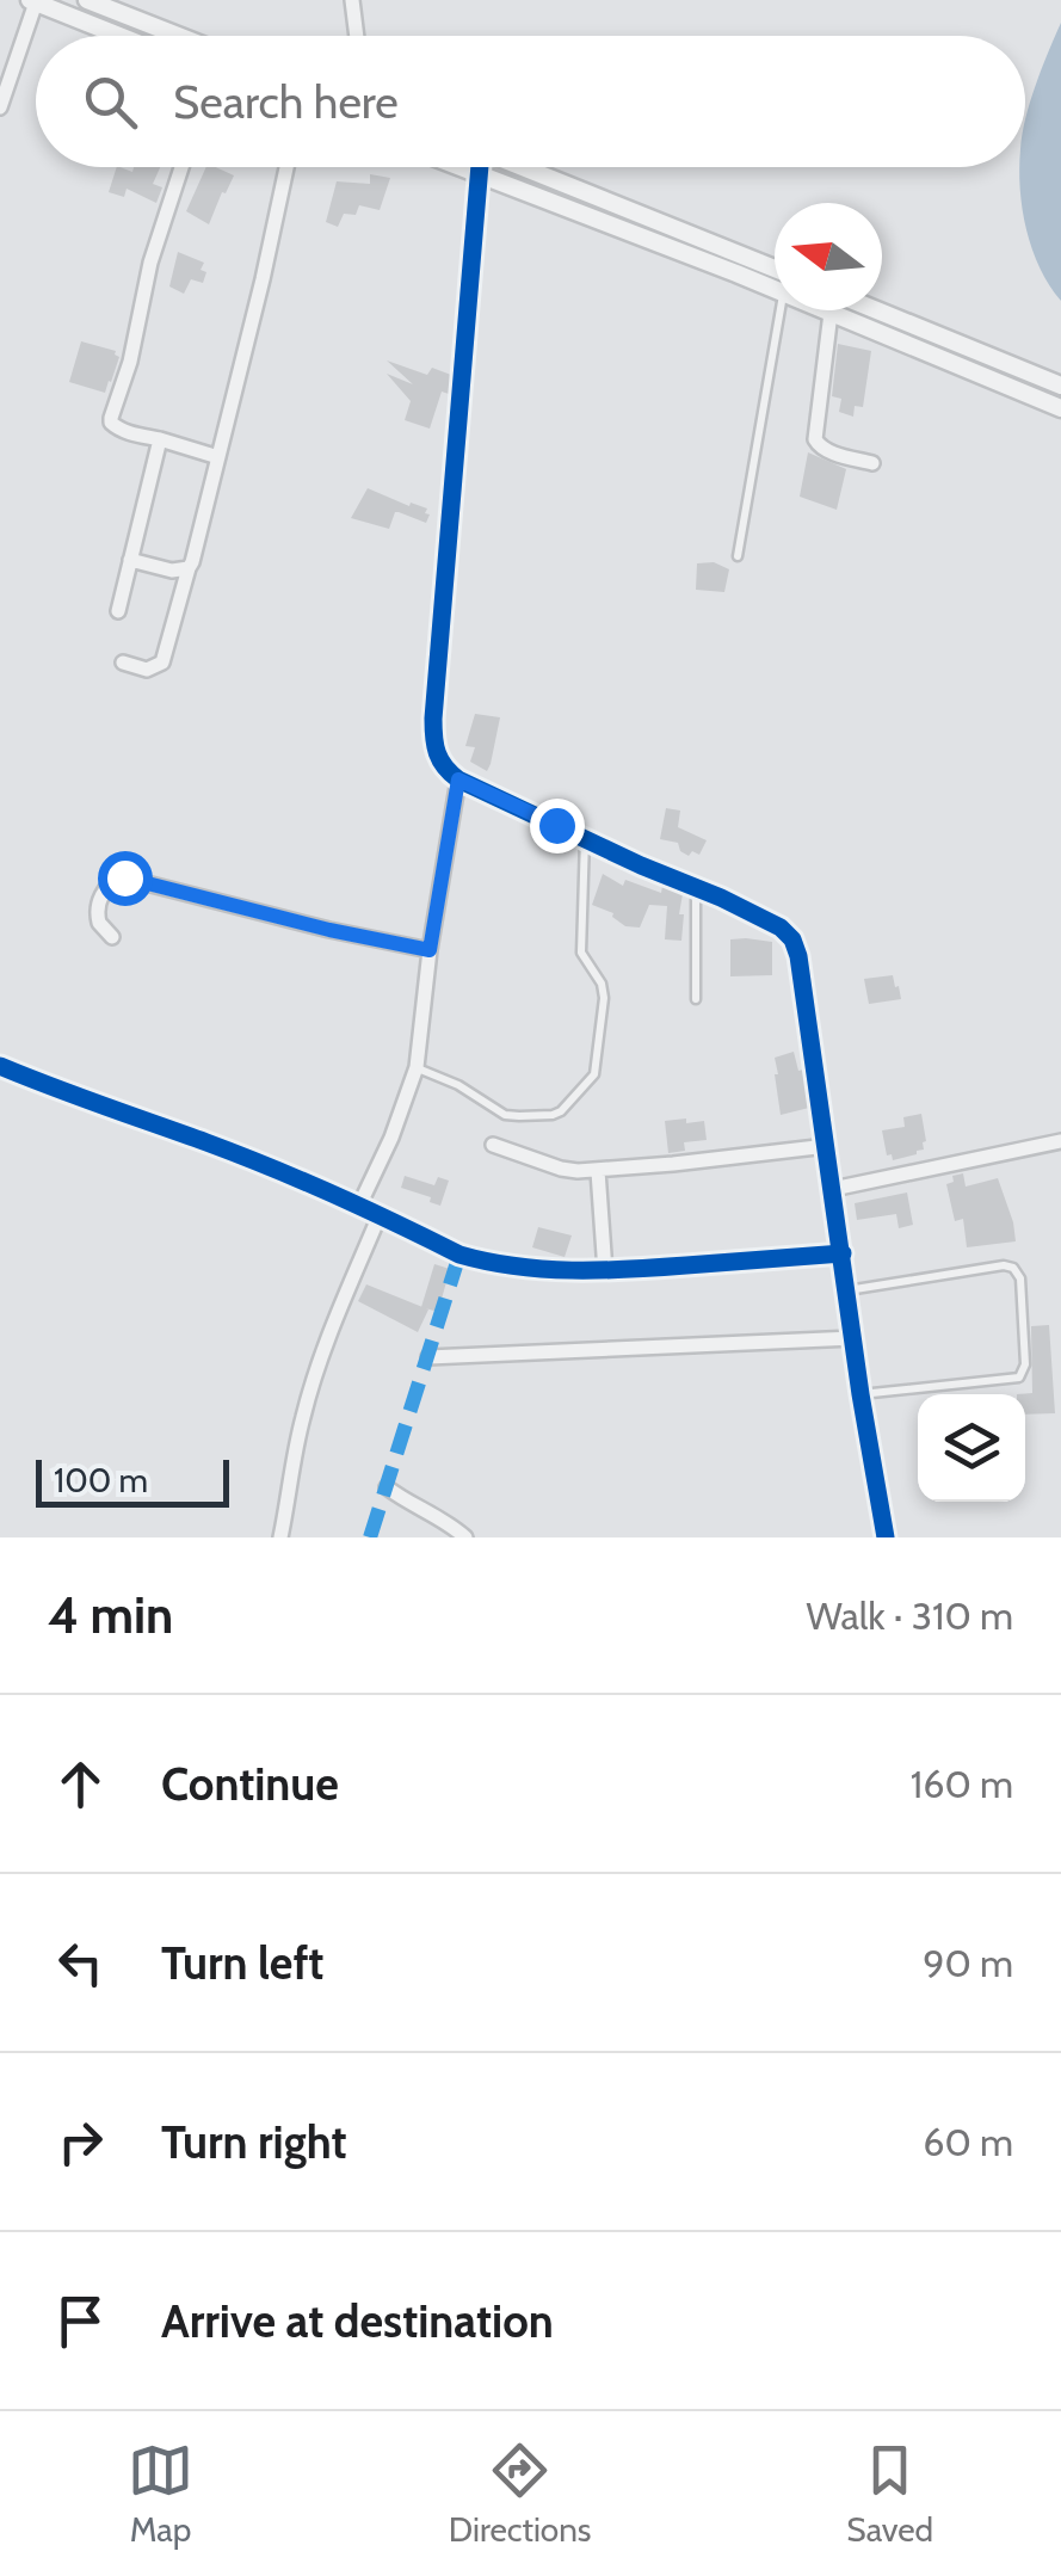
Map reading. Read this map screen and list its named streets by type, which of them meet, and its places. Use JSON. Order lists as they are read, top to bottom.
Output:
{
  "scale_bar": "100 m",
  "north": "left",
  "page": {
    "search": "Search here",
    "scale": "100 m",
    "heading": ["4 min", "Walk · 310 m"],
    "list": [
      ["Continue", "160 m"],
      ["Turn left", "90 m"],
      ["Turn right", "60 m"],
      "Arrive at destination"
    ],
    "nav": ["Map", "Directions", "Saved"]
  }
}
